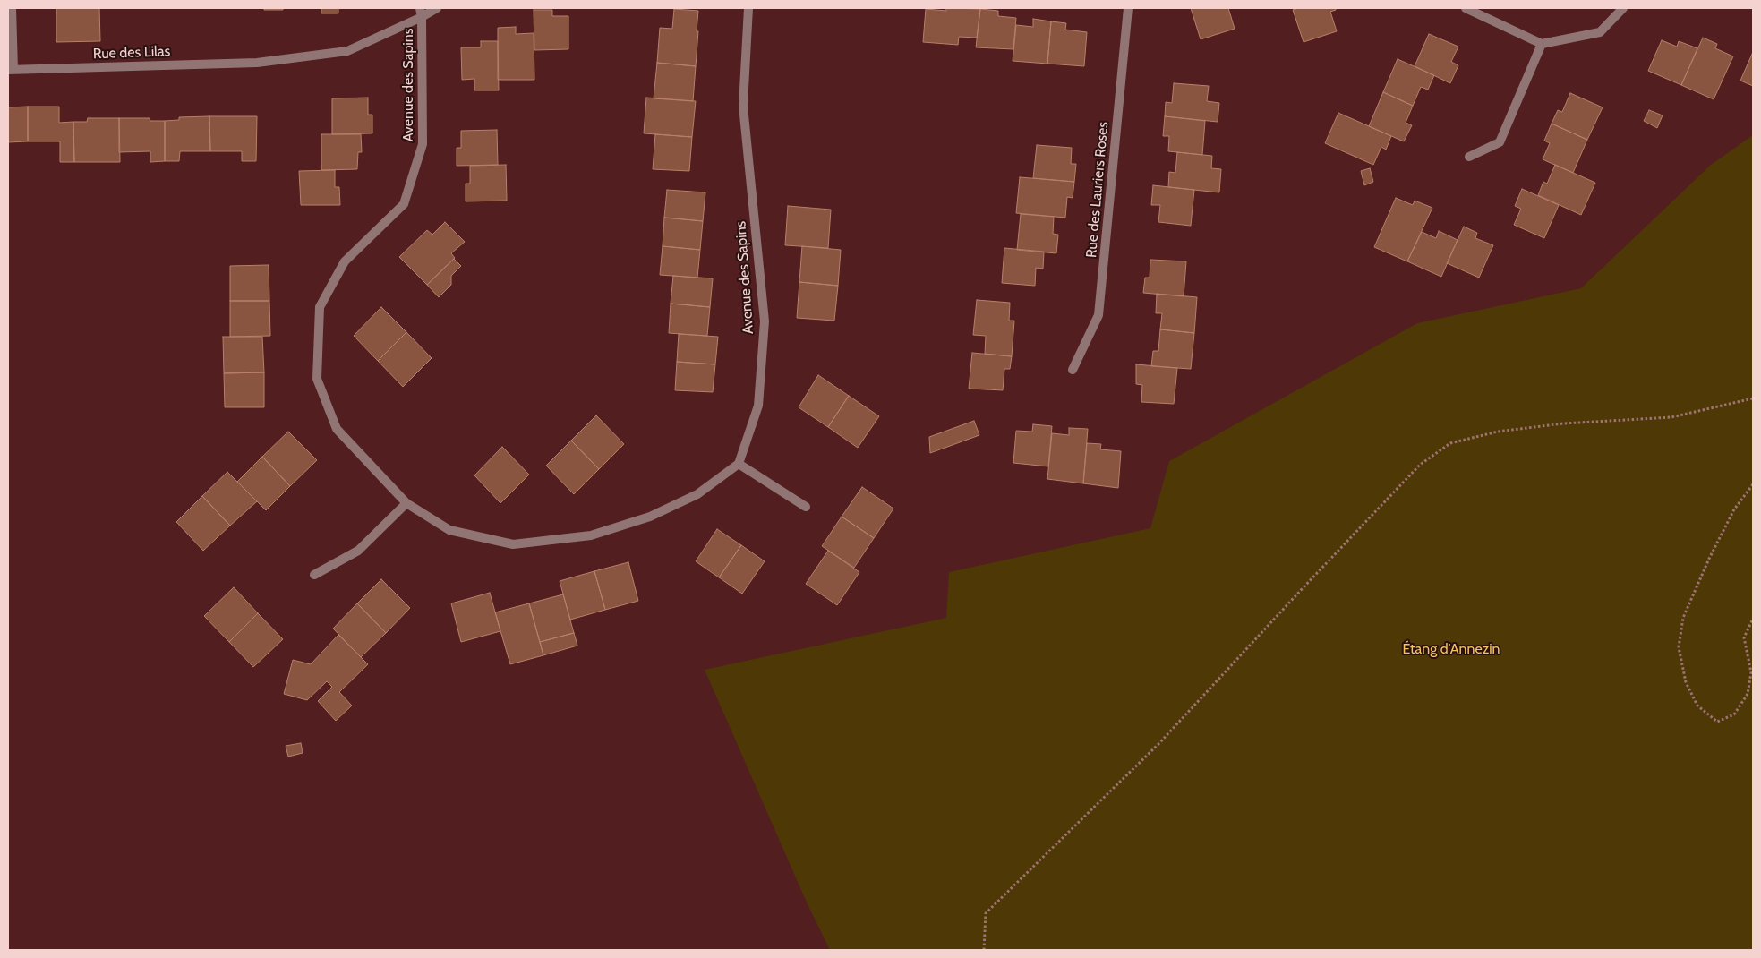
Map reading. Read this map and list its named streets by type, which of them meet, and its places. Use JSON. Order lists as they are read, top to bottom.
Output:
{
  "streets": {
    "street": ["Rue des Lilas", "Avenue des Sapins", "Rue des Lauriers Roses"]
  },
  "crossings": [
    ["Rue des Lilas", "Avenue des Sapins"]
  ],
  "parks": ["Étang d’Annezin"]
}
